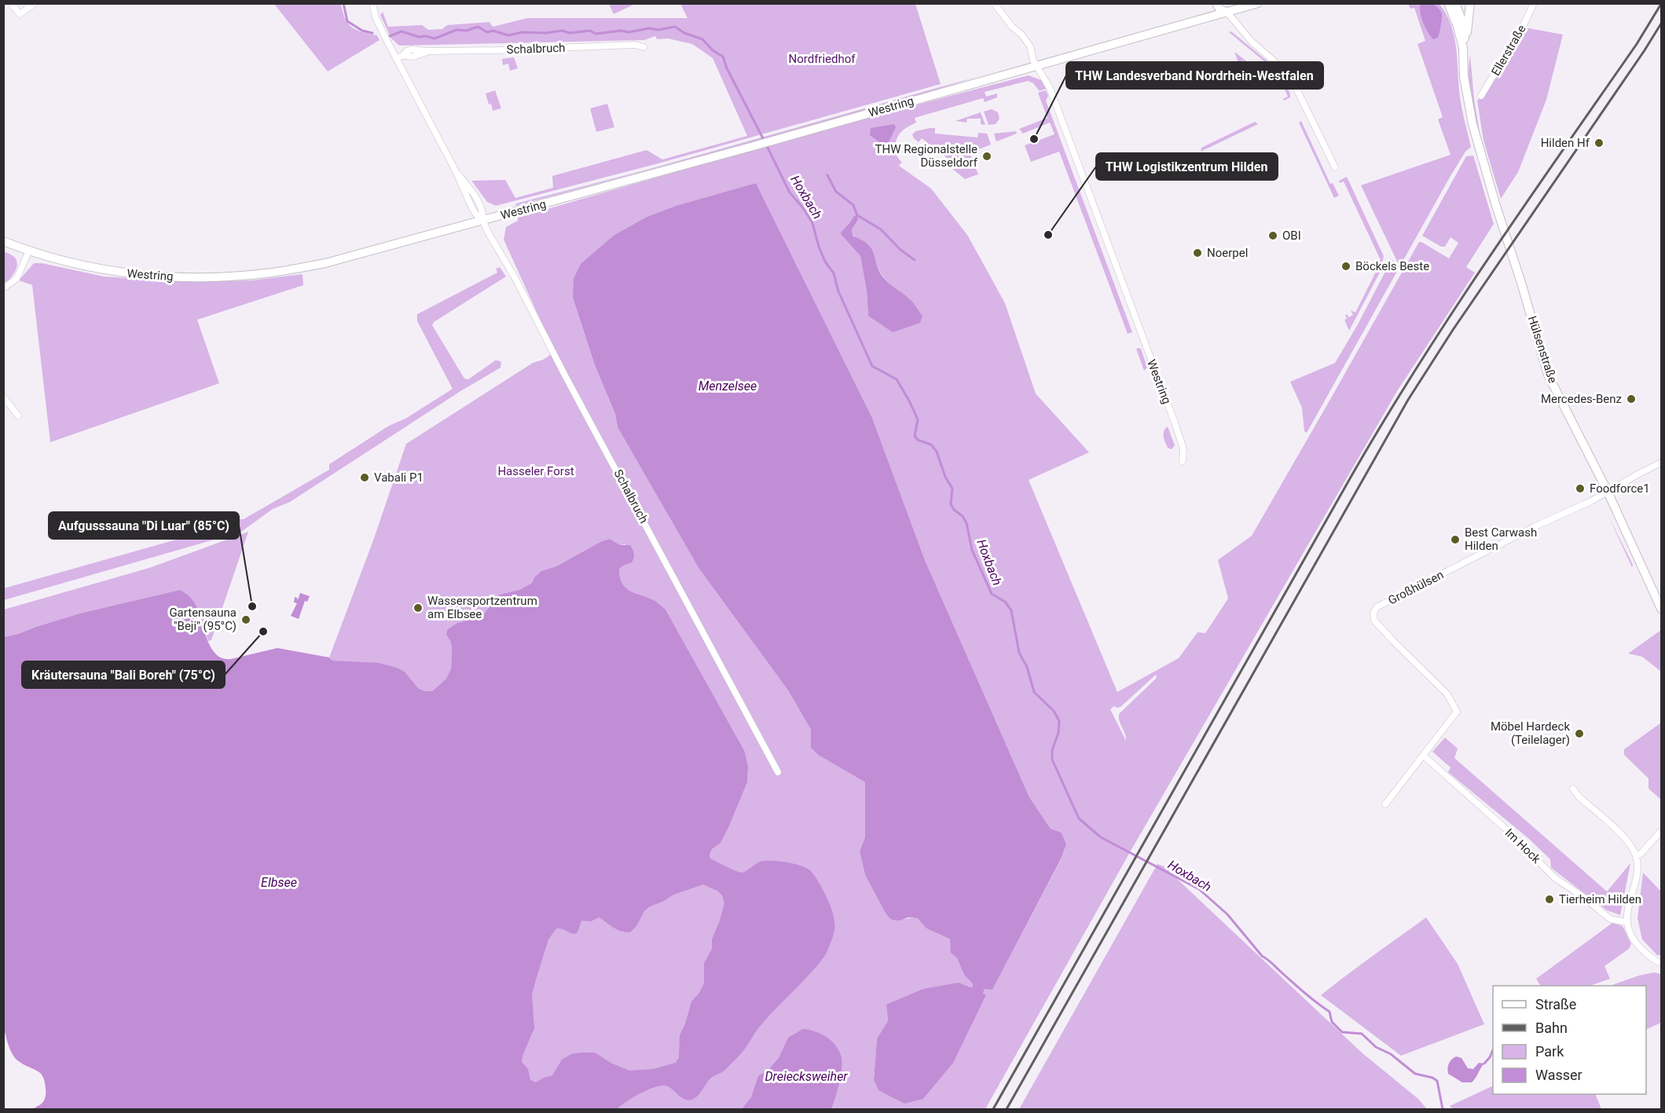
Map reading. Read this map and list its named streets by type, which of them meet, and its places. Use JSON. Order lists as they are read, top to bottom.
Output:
{
  "streets": {
    "main road": ["Westring", "Hülsenstraße"],
    "street": [
      "Schalbruch",
      "Ellerstraße",
      "Großhülsen",
      "Im Hock"
    ]
  },
  "crossings": [
    ["Schalbruch", "Westring"],
    ["Hülsenstraße", "Großhülsen"]
  ],
  "water": [
    "Hoxbach",
    "Menzelsee",
    "Elbsee",
    "Dreiecksweiher"
  ],
  "parks": ["Nordfriedhof", "Hasseler Forst"],
  "places": [
    "THW Landesverband Nordrhein-Westfalen",
    "Hilden Hf",
    "THW Regionalstelle Düsseldorf",
    "THW Logistikzentrum Hilden",
    "OBI",
    "Noerpel",
    "Böckels Beste",
    "Mercedes-Benz",
    "Vabali P1",
    "Foodforce1",
    "Best Carwash Hilden",
    "Aufgusssauna \"Di Luar\" (85°C)",
    "Wassersportzentrum am Elbsee",
    "Gartensauna \"Beji\" (95°C)",
    "Kräutersauna \"Bali Boreh\" (75°C)",
    "Möbel Hardeck (Teilelager)",
    "Tierheim Hilden"
  ],
  "legend": [
    "Straße",
    "Bahn",
    "Park",
    "Wasser"
  ]
}
